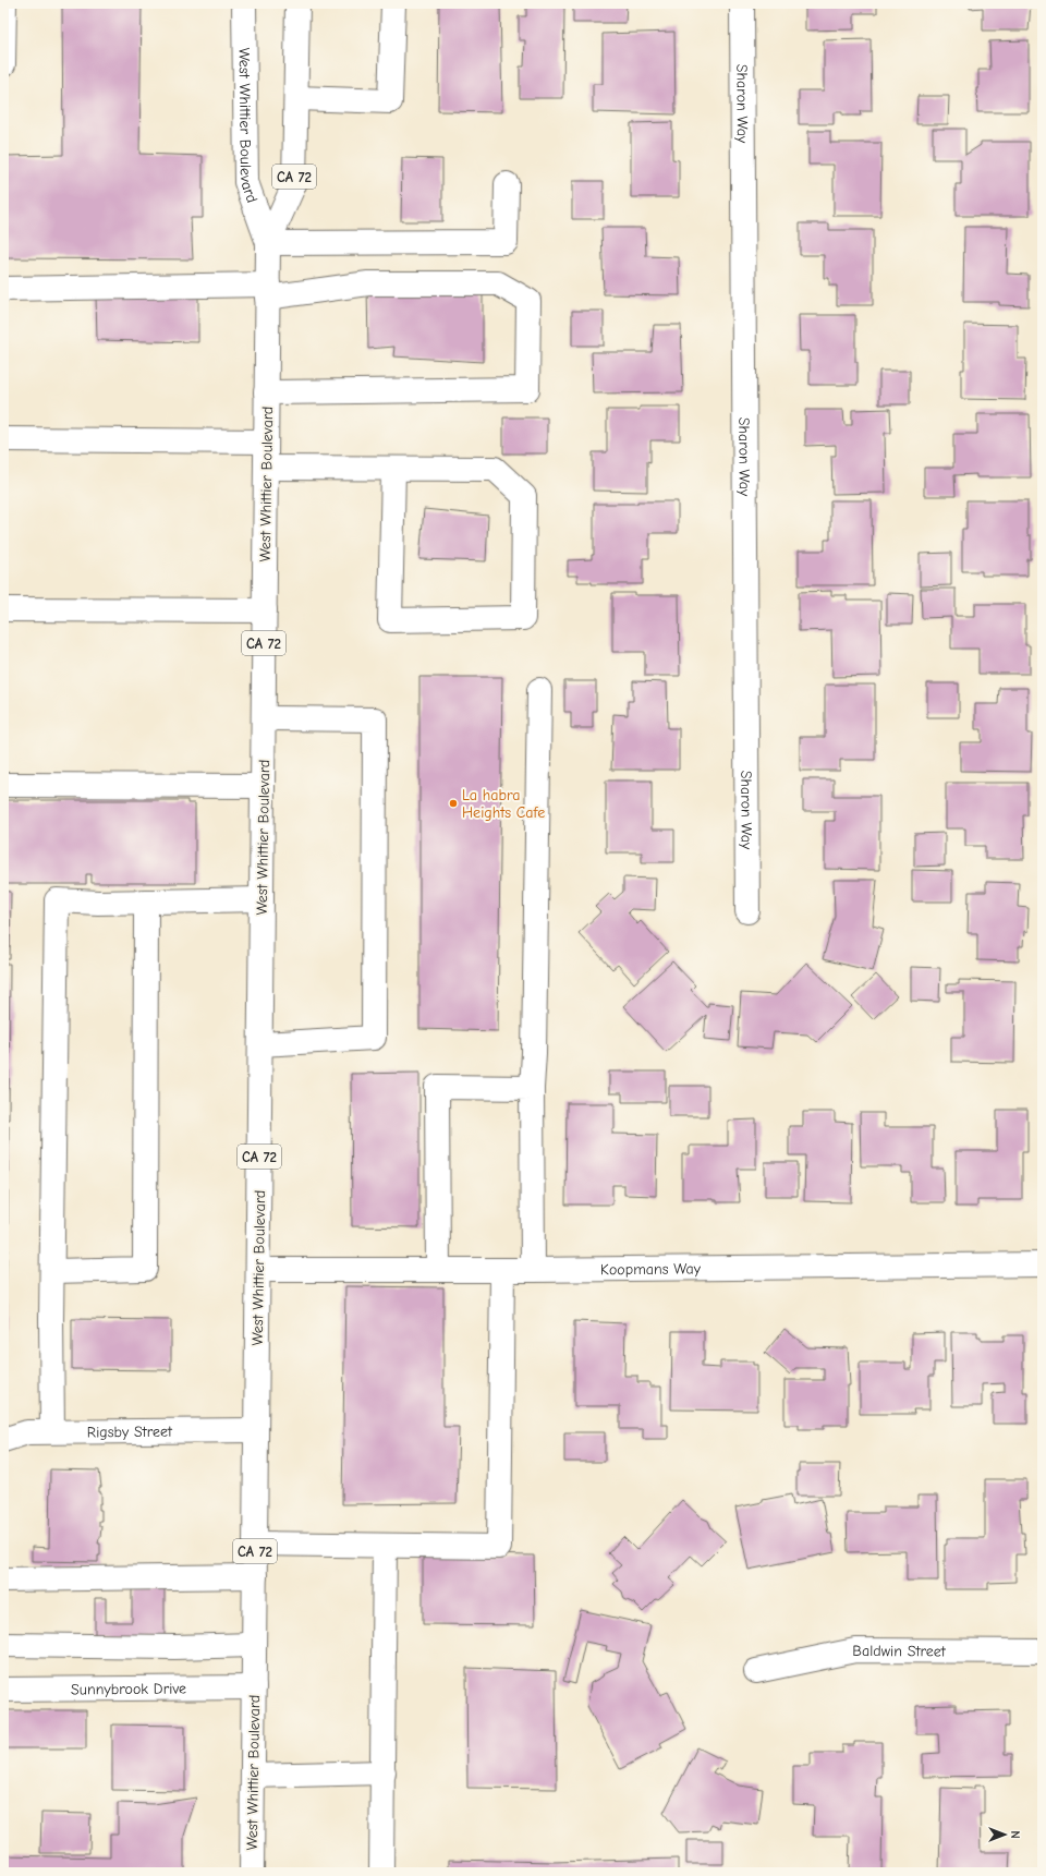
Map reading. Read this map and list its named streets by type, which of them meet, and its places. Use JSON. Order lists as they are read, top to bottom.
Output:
{
  "streets": {
    "street": [
      "Sharon Way",
      "West Whittier Boulevard",
      "CA 72",
      "Koopmans Way",
      "Rigsby Street",
      "Baldwin Street",
      "Sunnybrook Drive"
    ]
  },
  "crossings": [
    ["West Whittier Boulevard", "CA 72"],
    ["West Whittier Boulevard", "Koopmans Way"],
    ["West Whittier Boulevard", "Rigsby Street"],
    ["West Whittier Boulevard", "Sunnybrook Drive"],
    ["CA 72", "Rigsby Street"],
    ["CA 72", "Sunnybrook Drive"]
  ],
  "places": ["La habra Heights Cafe"],
  "north": "right"
}
